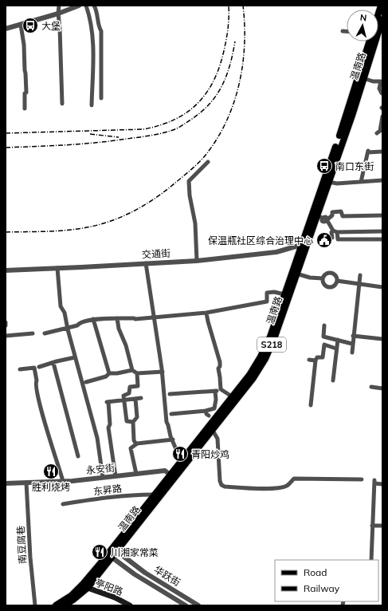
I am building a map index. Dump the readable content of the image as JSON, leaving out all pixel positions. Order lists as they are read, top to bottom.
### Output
{
  "streets": {
    "main road": ["温南路", "S218", "亭阳路"],
    "street": [
      "交通街",
      "永安街",
      "东昇路",
      "南豆腐巷",
      "华跃街"
    ]
  },
  "crossings": [
    ["温南路", "交通街"],
    ["温南路", "永安街"],
    ["温南路", "东昇路"],
    ["温南路", "华跃街"],
    ["温南路", "亭阳路"],
    ["永安街", "南豆腐巷"]
  ],
  "places": {
    "bus stop": ["大堡", "南口东街"],
    "public building": ["保温瓶社区综合治理中心"],
    "restaurant": ["青阳炒鸡", "胜利烧烤", "川湘家常菜"]
  },
  "legend": ["Road", "Railway"],
  "north": "top"
}
